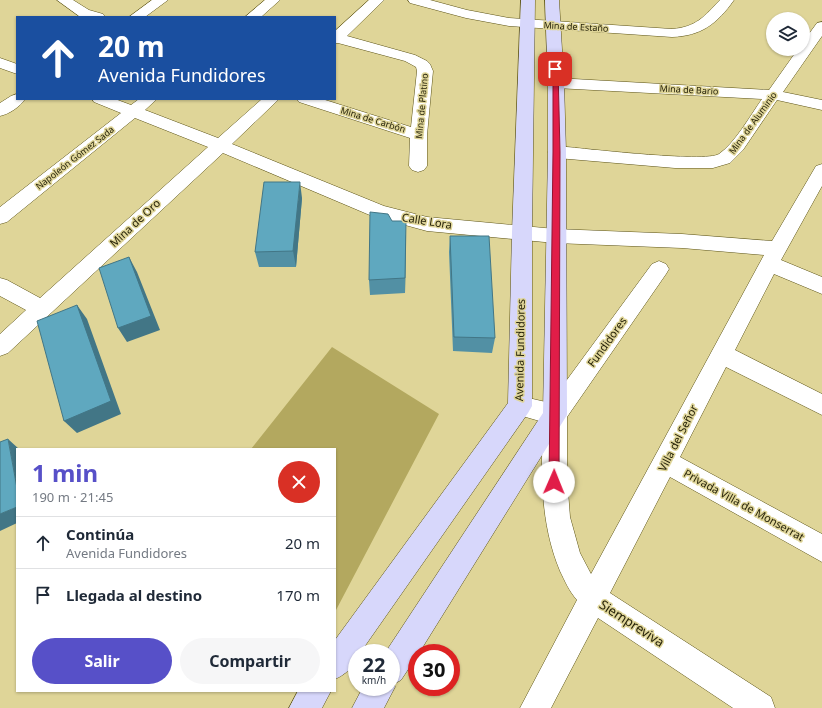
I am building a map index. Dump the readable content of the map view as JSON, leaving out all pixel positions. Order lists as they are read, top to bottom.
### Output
{
  "streets": {
    "street": [
      "Mina de Estaño",
      "Mina de Bario",
      "Mina de Platino",
      "Mina de Carbón",
      "Mina de Aluminio",
      "Napoleón Gómez Sada",
      "Calle Lora",
      "Mina de Oro",
      "Fundidores",
      "Avenida Fundidores",
      "Villa del Señor",
      "Privada Villa de Monserrat",
      "Siempreviva"
    ]
  },
  "crossings": [
    ["Mina de Estaño", "Avenida Fundidores"],
    ["Mina de Bario", "Mina de Aluminio"],
    ["Mina de Platino", "Mina de Carbón"],
    ["Napoleón Gómez Sada", "Calle Lora"],
    ["Calle Lora", "Mina de Oro"],
    ["Calle Lora", "Avenida Fundidores"],
    ["Calle Lora", "Villa del Señor"],
    ["Fundidores", "Siempreviva"],
    ["Villa del Señor", "Privada Villa de Monserrat"],
    ["Villa del Señor", "Siempreviva"]
  ],
  "page": {
    "turn": ["20 m", "Avenida Fundidores"],
    "heading": ["1 min", "190 m · 21:45"],
    "list": [
      {
        "name": "Continúa",
        "note": "Avenida Fundidores",
        "value": "20 m"
      },
      {
        "name": "Llegada al destino",
        "value": "170 m"
      }
    ],
    "buttons": ["Salir", "Compartir"],
    "speed": "22 km/h",
    "limit": "30"
  }
}
